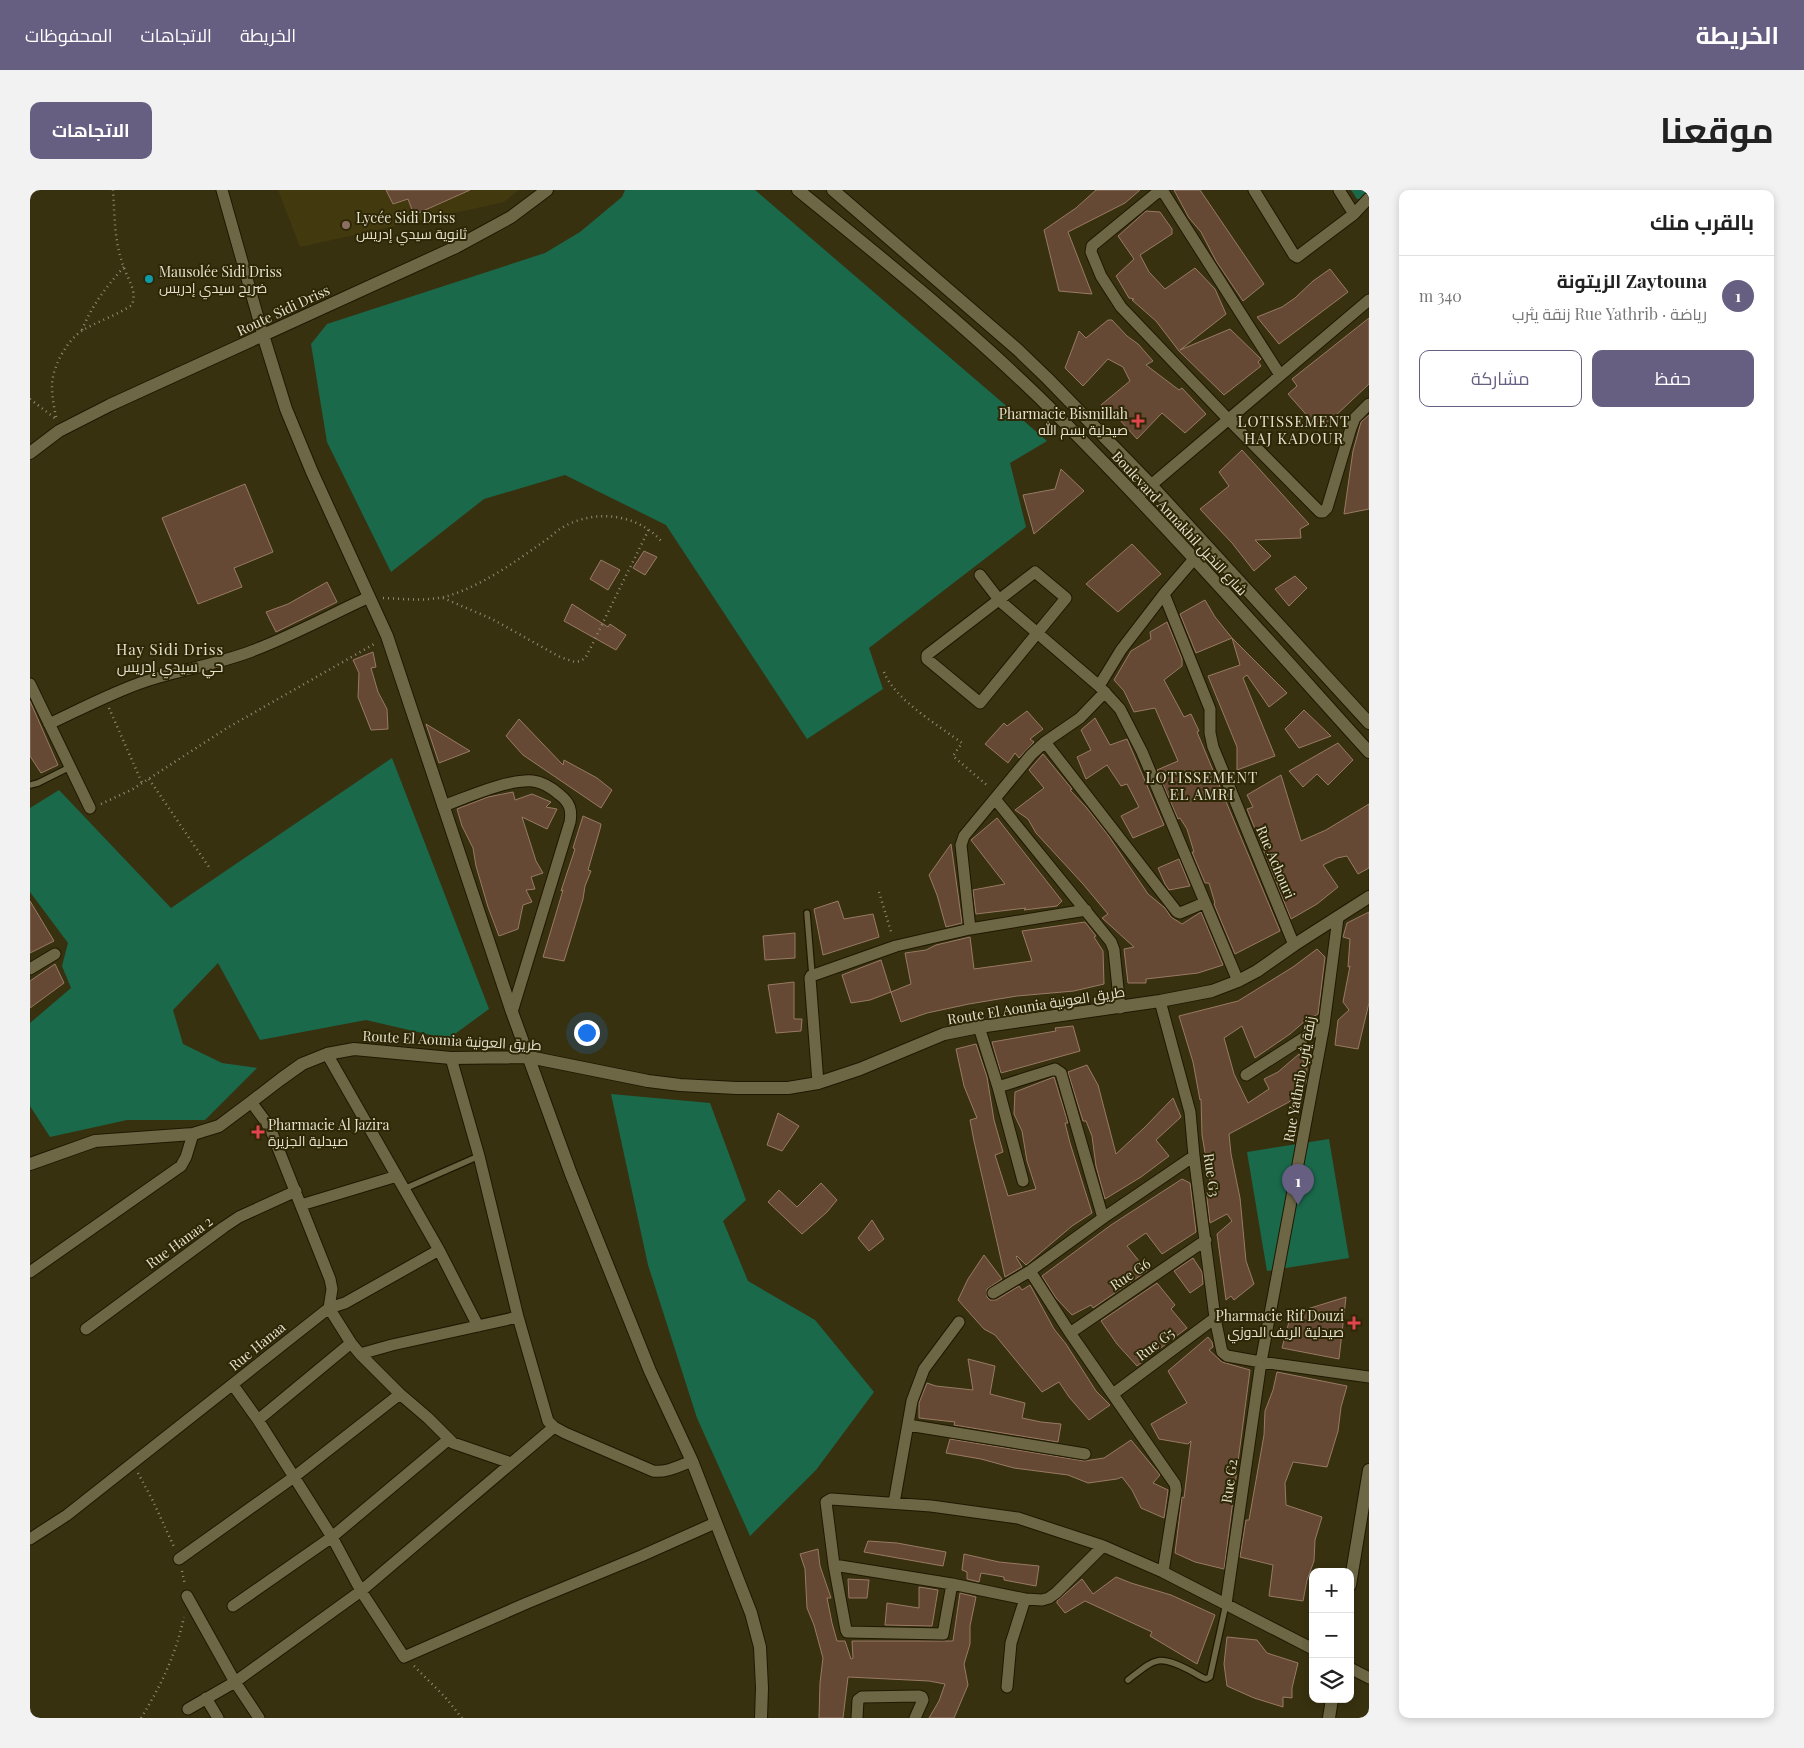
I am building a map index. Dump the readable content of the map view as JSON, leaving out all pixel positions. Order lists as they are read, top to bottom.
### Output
{
  "streets": {
    "street": [
      "Route Sidi Driss",
      "Boulevard Annakhil شارع النخيل",
      "Rue Achouri",
      "Route El Aounia طريق العونية",
      "Rue Yathrib زنقة يثرب",
      "Rue G3",
      "Rue Hanaa 2",
      "Rue G6",
      "Rue G5",
      "Rue Hanaa",
      "Rue G2"
    ]
  },
  "crossings": [
    ["Rue Achouri", "Route El Aounia طريق العونية"],
    ["Route El Aounia طريق العونية", "Rue Yathrib زنقة يثرب"],
    ["Route El Aounia طريق العونية", "Rue G3"],
    ["Rue Yathrib زنقة يثرب", "Rue G3"],
    ["Rue Yathrib زنقة يثرب", "Rue G2"],
    ["Rue G3", "Rue G6"],
    ["Rue G3", "Rue G5"],
    ["Rue G3", "Rue G2"]
  ],
  "districts": ["LOTISSEMENT HAJ KADOUR", "Hay Sidi Driss حي سيدي إدريس", "LOTISSEMENT EL AMRI"],
  "places": {
    "other": ["Lycée Sidi Driss ثانوية سيدي إدريس", "Mausolée Sidi Driss ضريح سيدي إدريس"],
    "health": ["Pharmacie Bismillah صيدلية بسم الله", "Pharmacie Al Jazira صيدلية الجزيرة", "Pharmacie Rif Douzi صيدلية الريف الدوزي"]
  },
  "page": {
    "header": "الخريطة",
    "nav": ["الخريطة", "الاتجاهات", "المحفوظات"],
    "title": "موقعنا",
    "buttons": [
      "الاتجاهات",
      ["حفظ", "مشاركة"]
    ],
    "heading": "بالقرب منك",
    "list": [
      {
        "mark": "1",
        "name": "Zaytouna الزيتونة",
        "note": "رياضة · Rue Yathrib زنقة يثرب",
        "value": "340 m"
      }
    ],
    "pins": "1",
    "map_buttons": ["+", "−"]
  }
}
